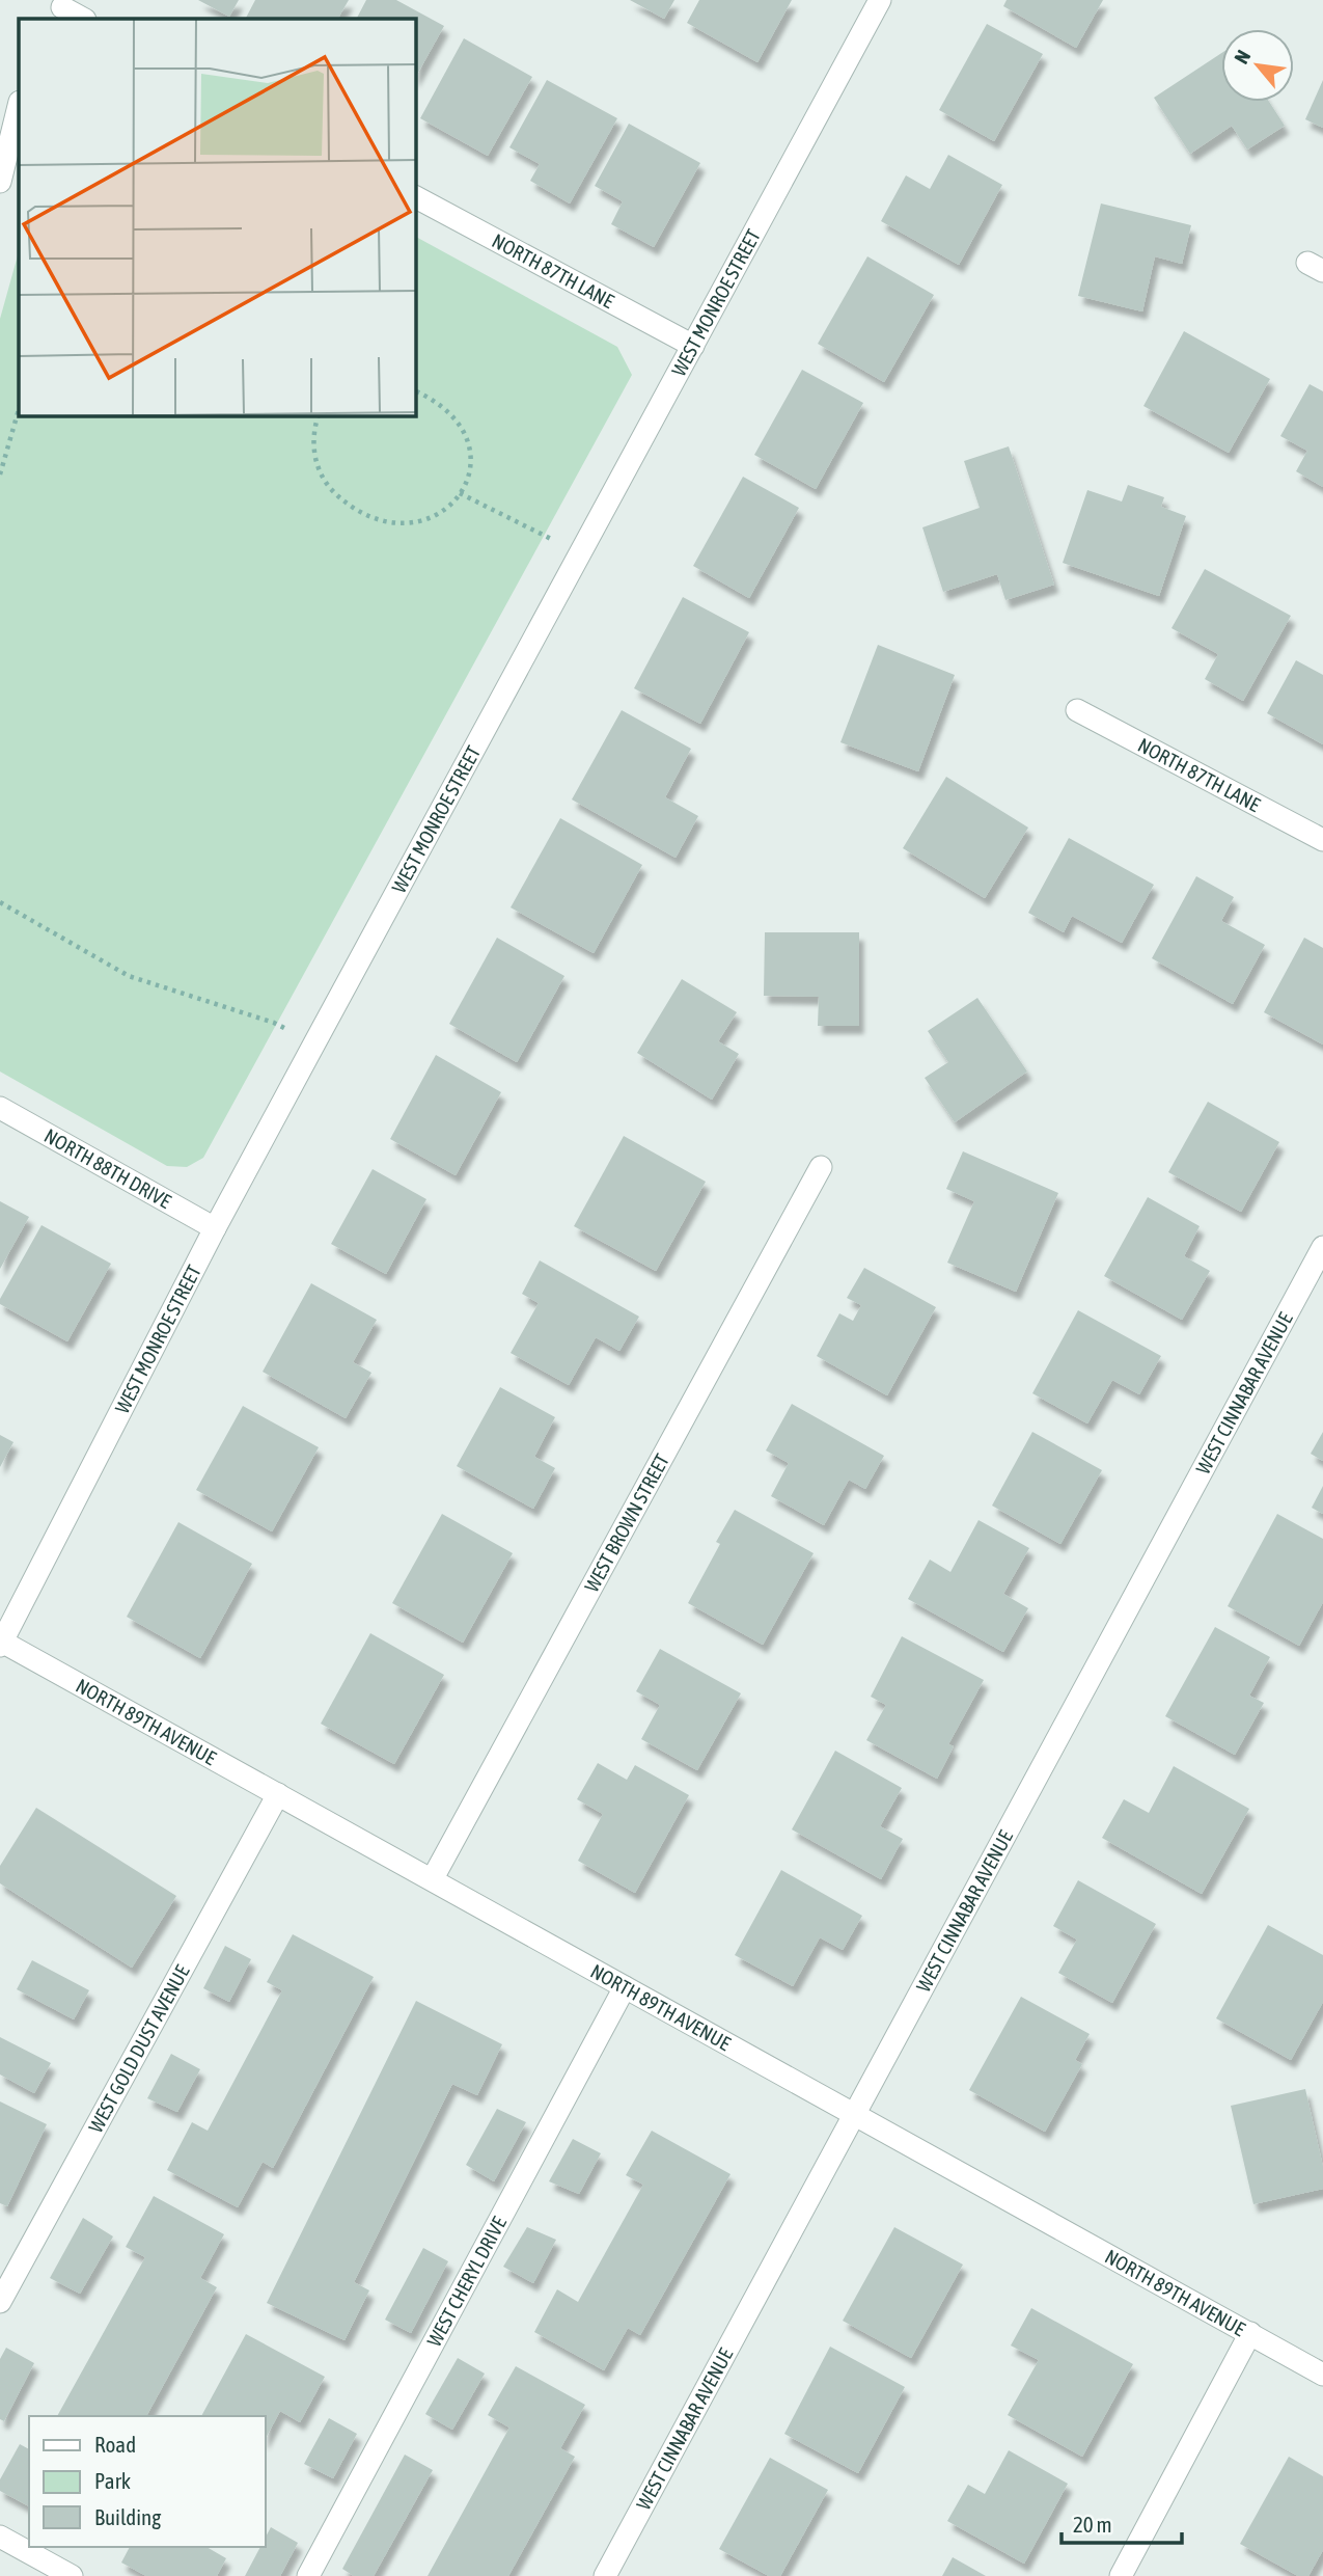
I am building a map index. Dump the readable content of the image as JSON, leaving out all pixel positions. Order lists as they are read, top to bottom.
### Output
{
  "streets": {
    "street": [
      "NORTH 87TH LANE",
      "WEST MONROE STREET",
      "NORTH 88TH DRIVE",
      "WEST CINNABAR AVENUE",
      "WEST BROWN STREET",
      "NORTH 89TH AVENUE",
      "WEST GOLD DUST AVENUE",
      "WEST CHERYL DRIVE"
    ]
  },
  "crossings": [
    ["NORTH 87TH LANE", "WEST MONROE STREET"],
    ["WEST MONROE STREET", "NORTH 88TH DRIVE"],
    ["WEST MONROE STREET", "NORTH 89TH AVENUE"],
    ["WEST CINNABAR AVENUE", "NORTH 89TH AVENUE"],
    ["WEST BROWN STREET", "NORTH 89TH AVENUE"],
    ["NORTH 89TH AVENUE", "WEST GOLD DUST AVENUE"],
    ["NORTH 89TH AVENUE", "WEST CHERYL DRIVE"]
  ],
  "legend": ["Road", "Park", "Building"],
  "scale_bar": "20 m",
  "north": "top left"
}
